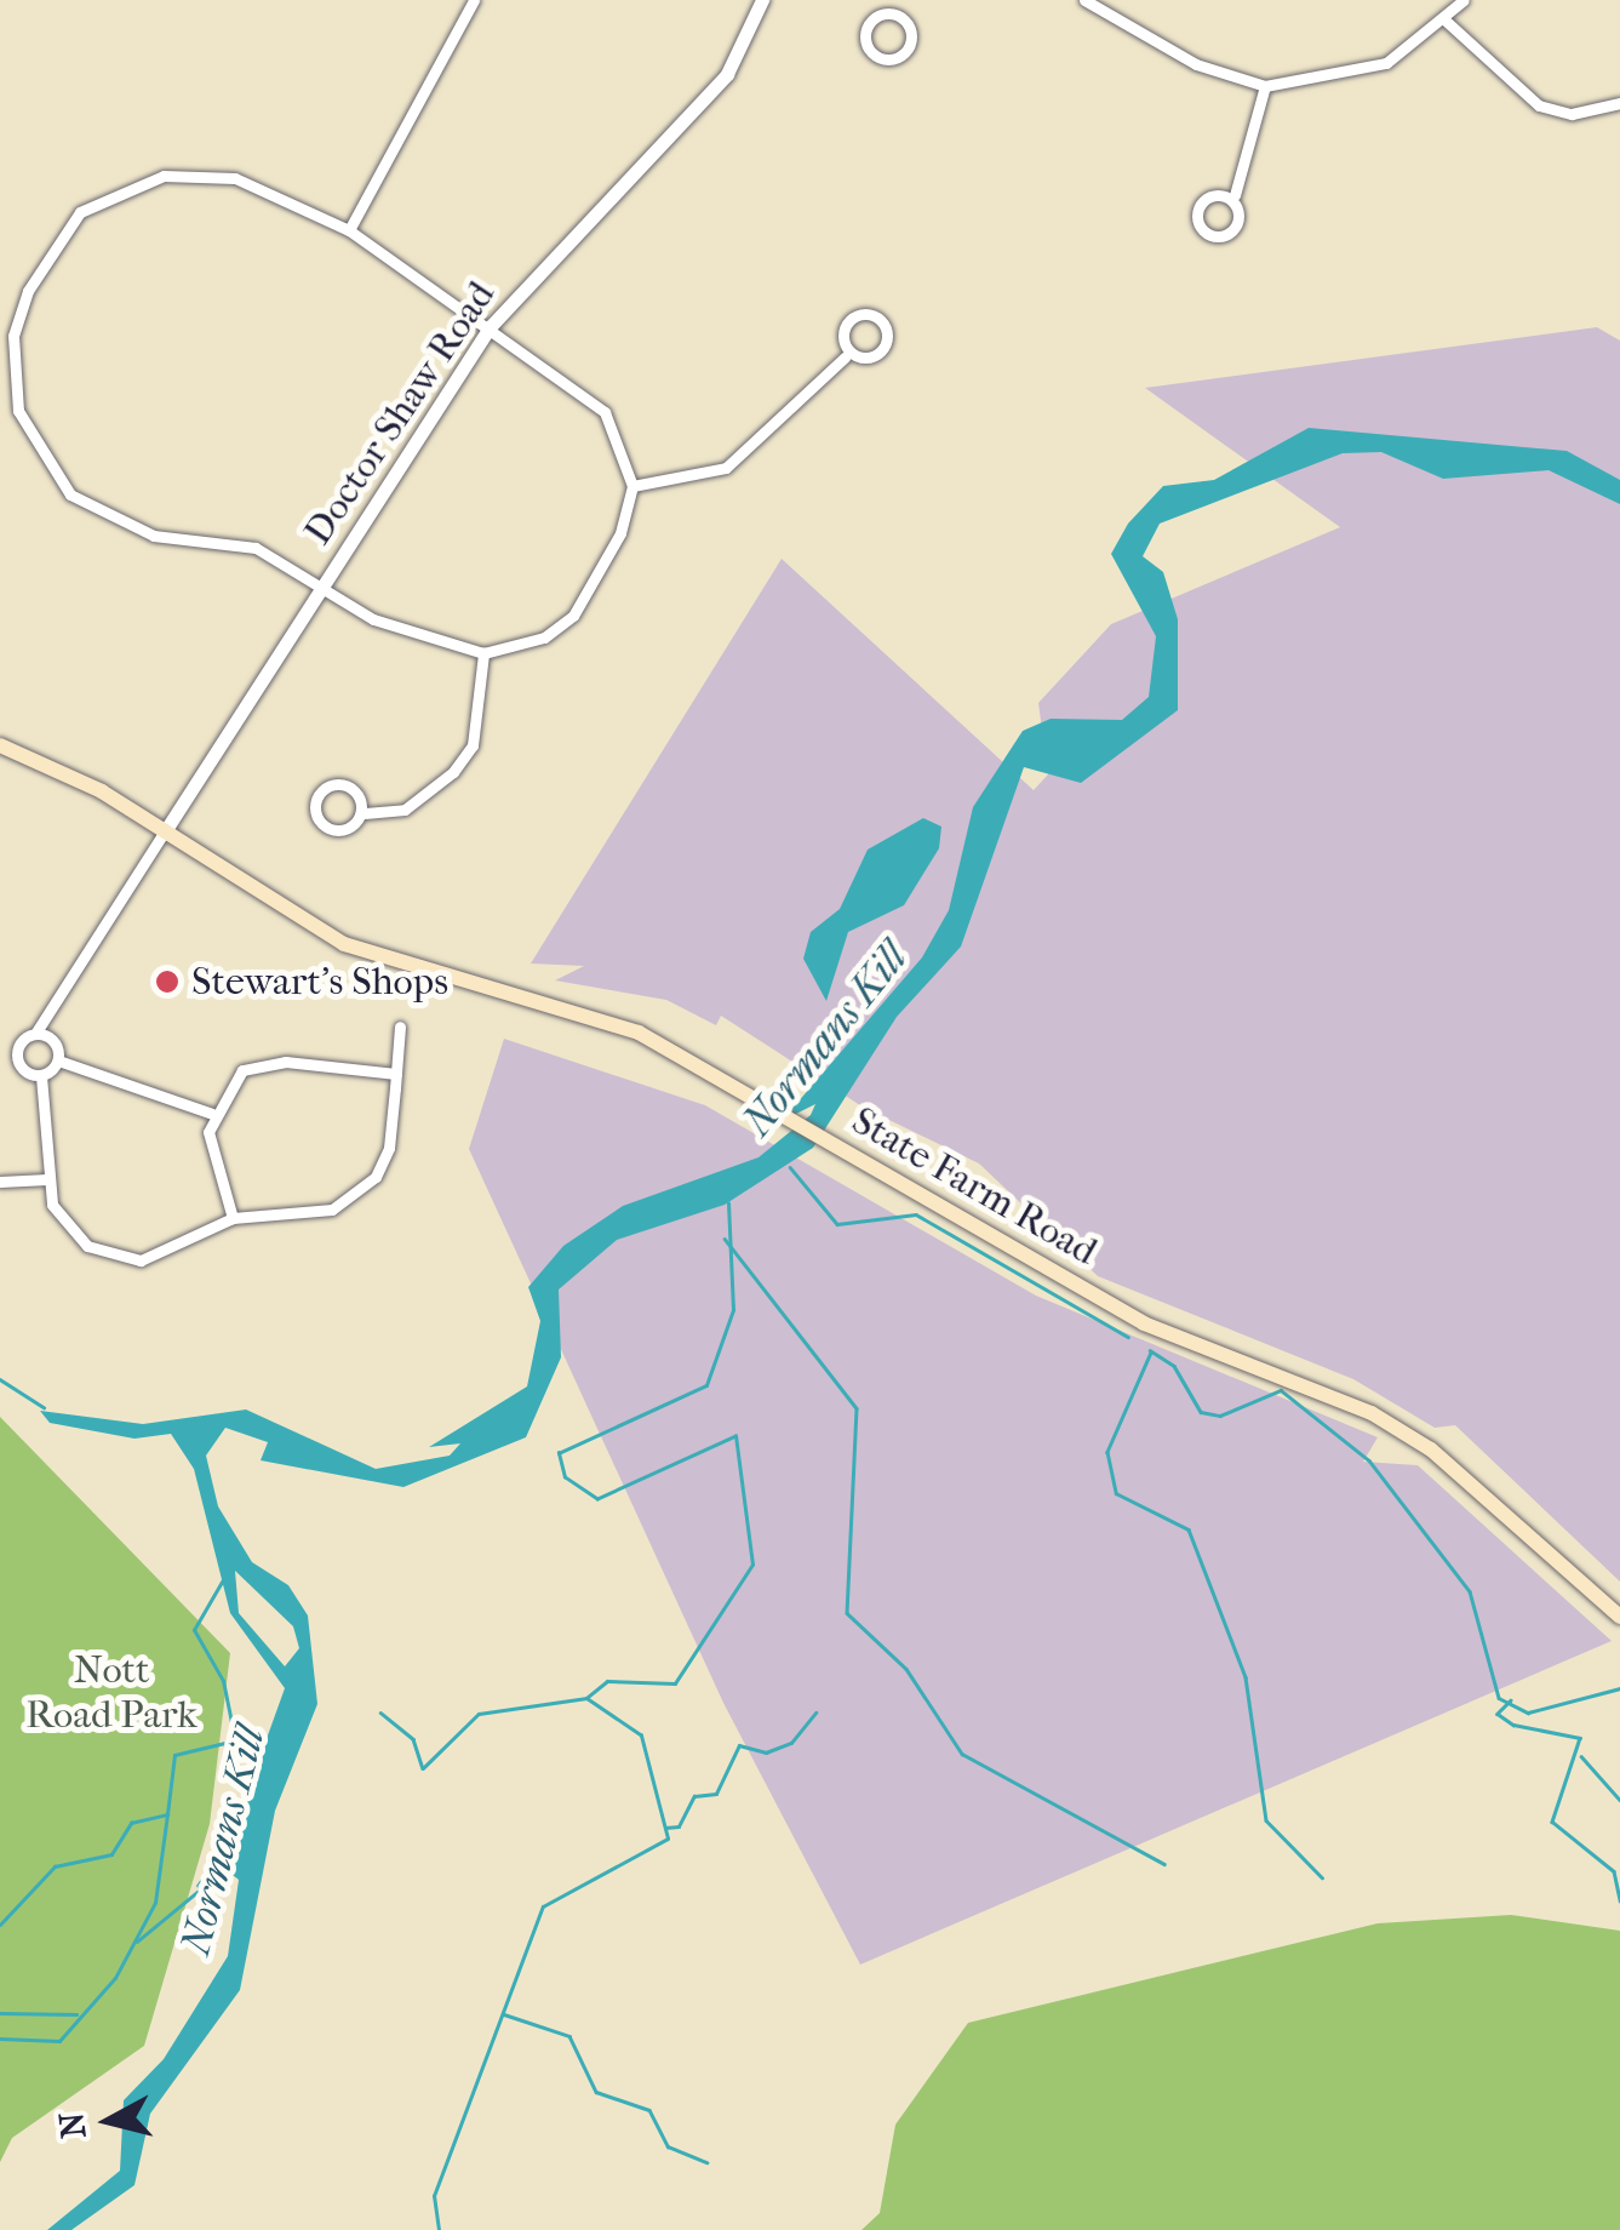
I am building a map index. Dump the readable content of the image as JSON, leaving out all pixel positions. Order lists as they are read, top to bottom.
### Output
{
  "streets": {
    "main road": ["State Farm Road"],
    "street": ["Doctor Shaw Road"]
  },
  "crossings": [
    ["Doctor Shaw Road", "State Farm Road"]
  ],
  "water": ["Normans Kill"],
  "parks": ["Nott Road Park"],
  "places": ["Stewart's Shops"],
  "north": "left"
}
